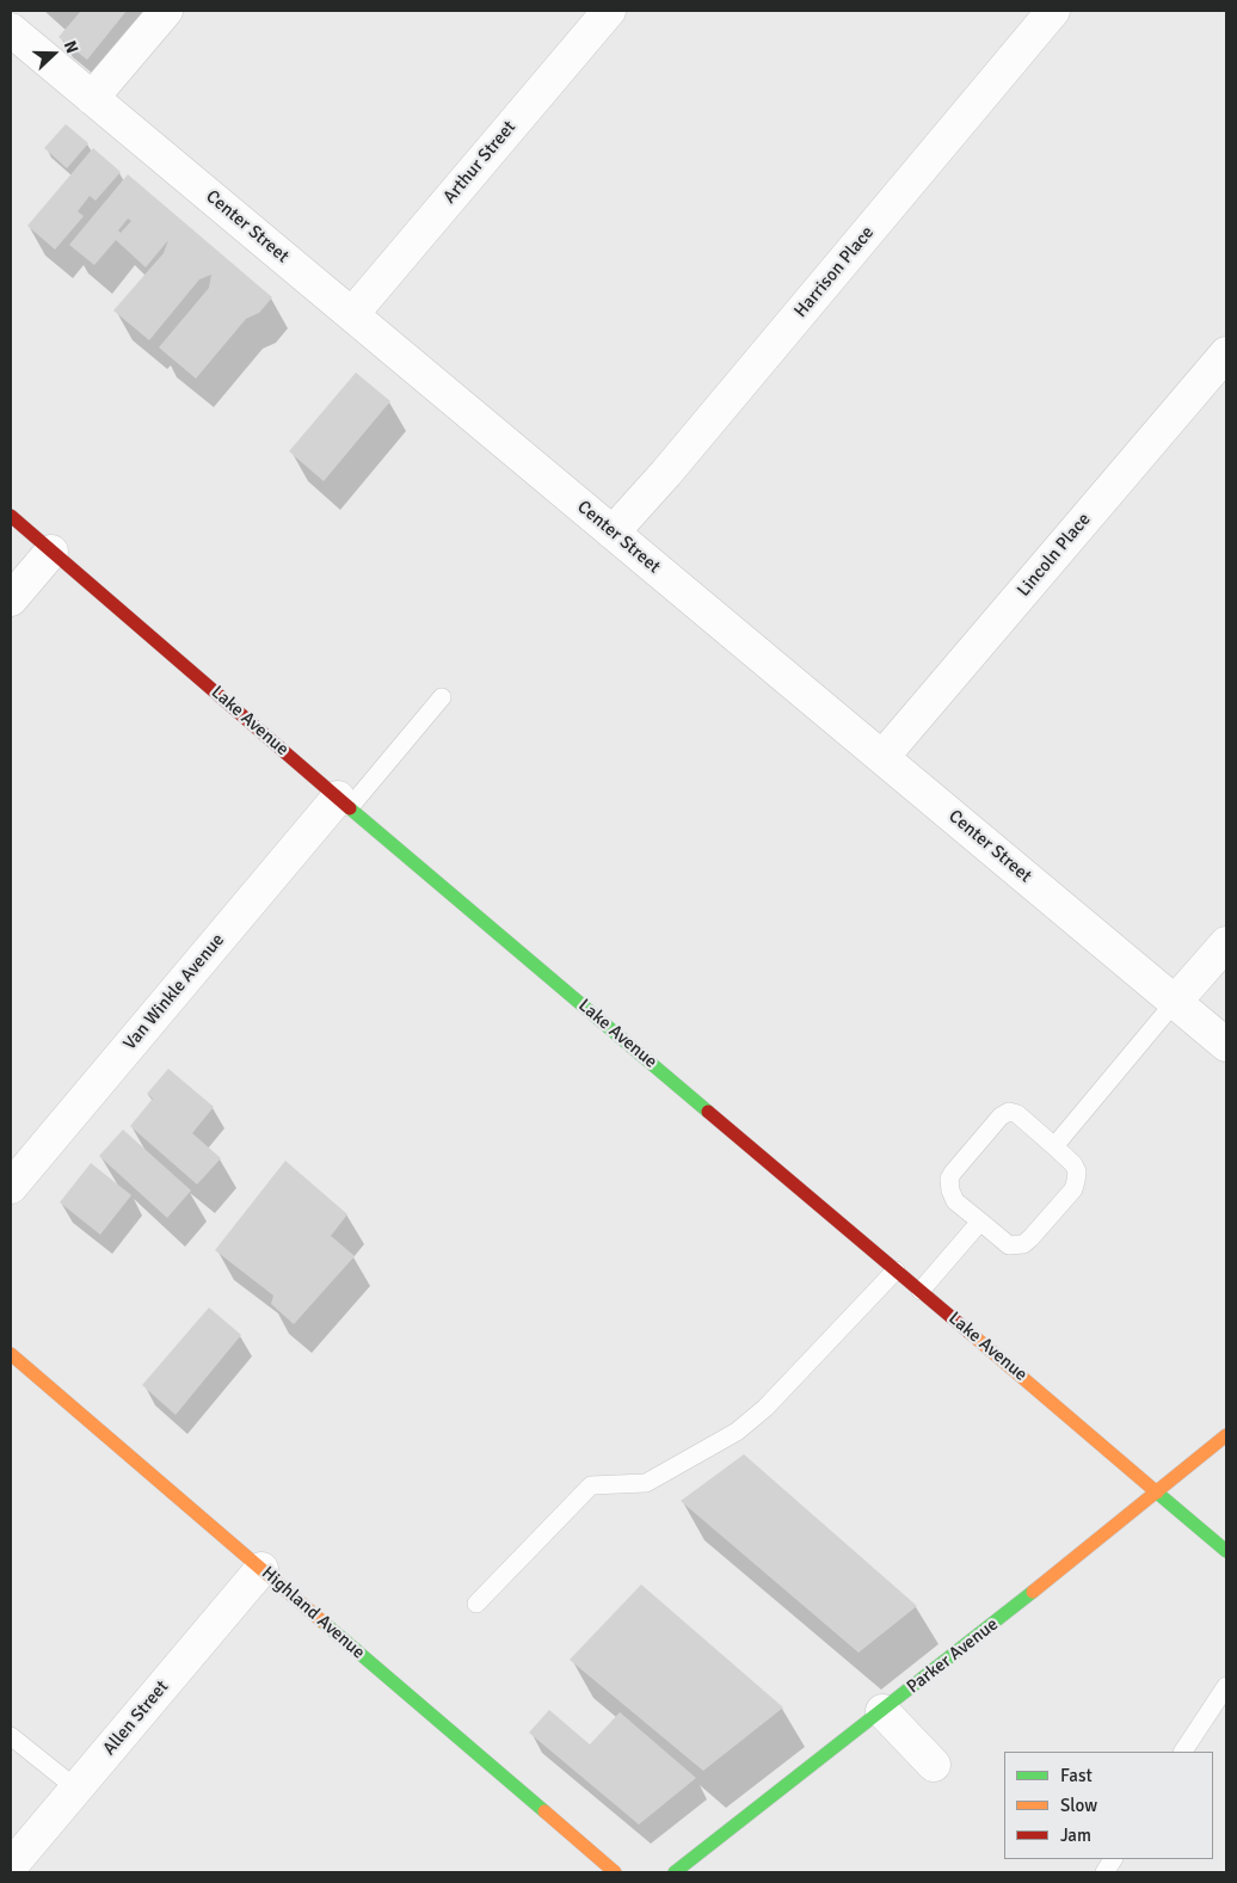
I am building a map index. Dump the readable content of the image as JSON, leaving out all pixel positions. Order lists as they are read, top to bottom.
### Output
{
  "streets": {
    "street": [
      "Arthur Street",
      "Center Street",
      "Harrison Place",
      "Lincoln Place",
      "Lake Avenue",
      "Van Winkle Avenue",
      "Highland Avenue",
      "Parker Avenue",
      "Allen Street"
    ]
  },
  "crossings": [
    ["Arthur Street", "Center Street"],
    ["Center Street", "Harrison Place"],
    ["Center Street", "Lincoln Place"],
    ["Lake Avenue", "Van Winkle Avenue"],
    ["Lake Avenue", "Parker Avenue"],
    ["Highland Avenue", "Allen Street"]
  ],
  "legend": ["Fast", "Slow", "Jam"],
  "north": "right"
}
